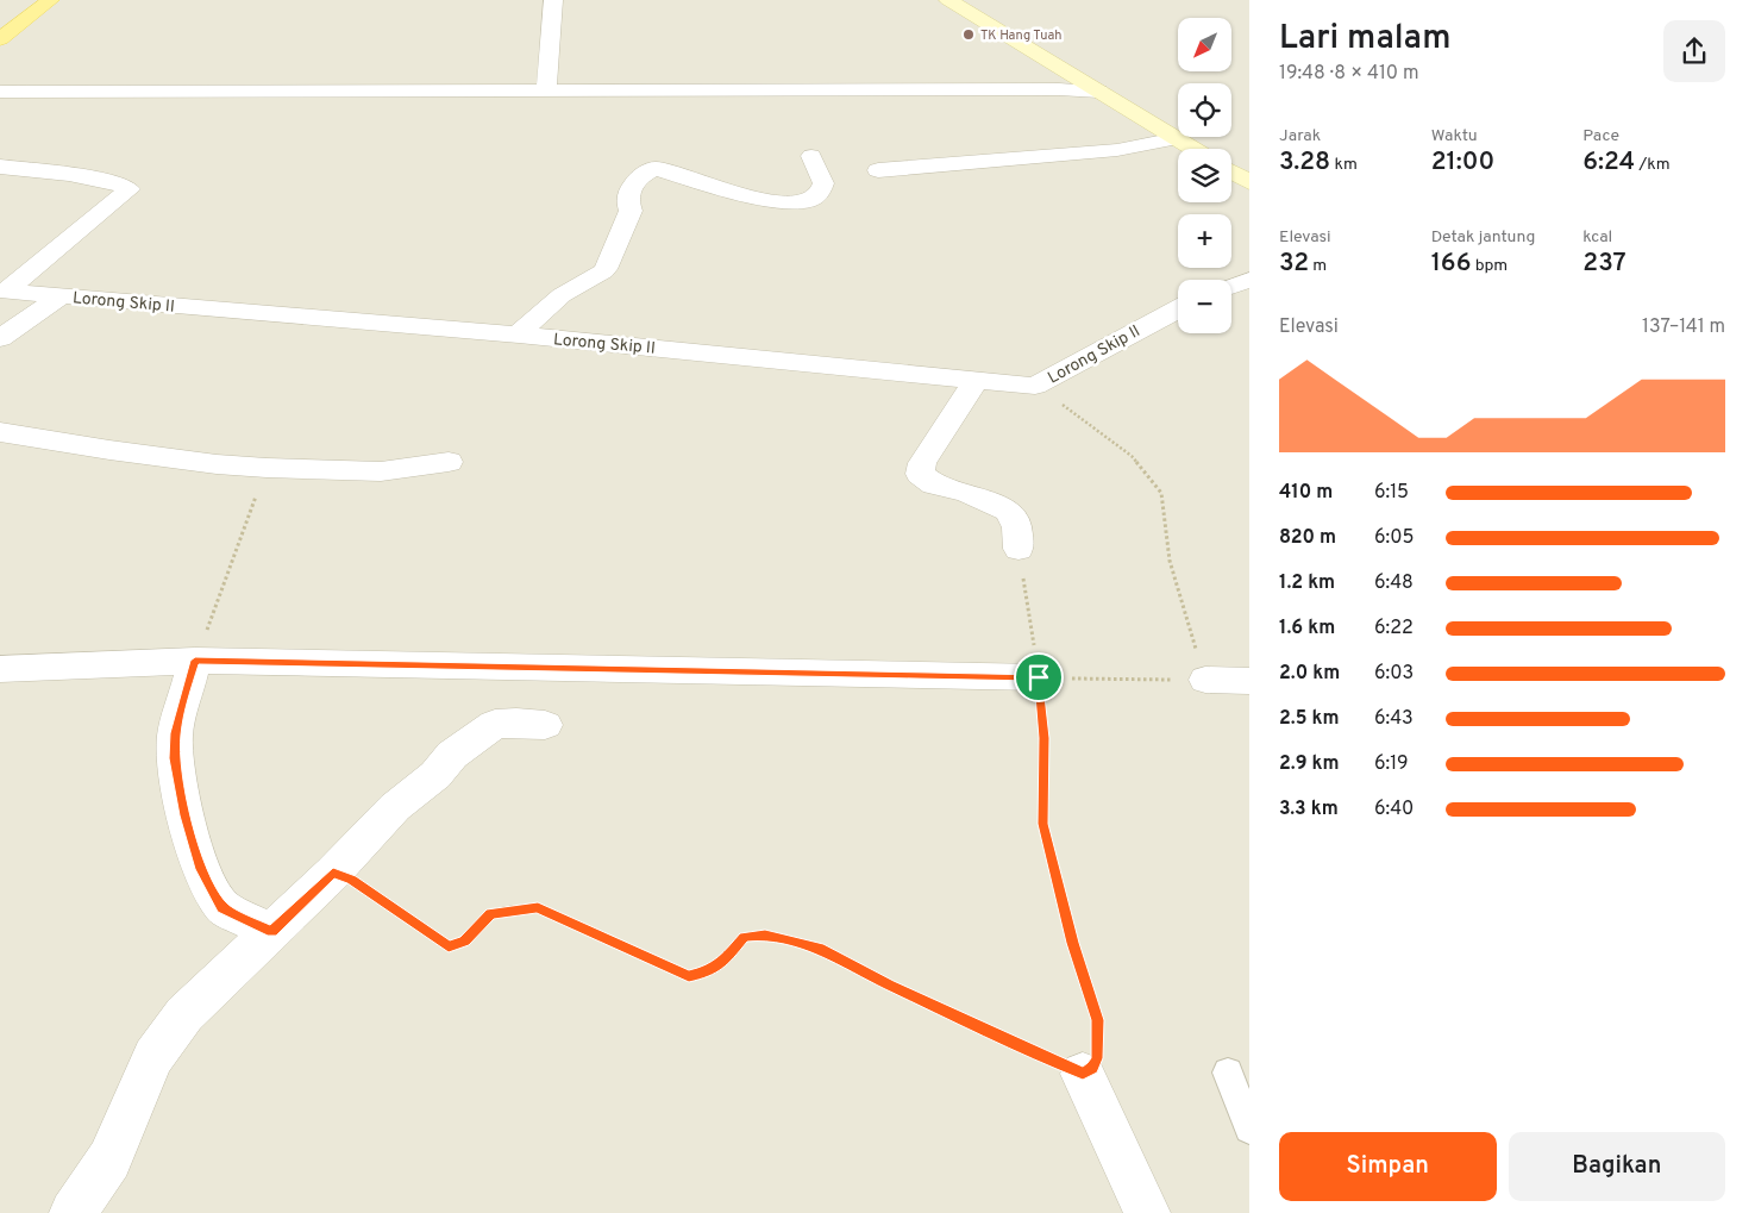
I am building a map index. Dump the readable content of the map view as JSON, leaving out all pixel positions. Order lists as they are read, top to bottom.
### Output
{
  "streets": {
    "street": ["Lorong Skip II"]
  },
  "places": ["TK Hang Tuah"],
  "north": "bottom left",
  "page": {
    "heading": ["Lari malam", "19:48 · 8 × 410 m"],
    "map_buttons": ["+", "−"],
    "stats": [
      ["Jarak", "3.28 km"],
      ["Waktu", "21:00"],
      ["Pace", "6:24 /km"],
      ["Elevasi", "32 m"],
      ["Detak jantung", "166 bpm"],
      ["kcal", "237"]
    ],
    "chart": ["Elevasi", "137–141 m"],
    "list": [
      {
        "name": "410 m",
        "note": "6:15"
      },
      {
        "name": "820 m",
        "note": "6:05"
      },
      {
        "name": "1.2 km",
        "note": "6:48"
      },
      {
        "name": "1.6 km",
        "note": "6:22"
      },
      {
        "name": "2.0 km",
        "note": "6:03"
      },
      {
        "name": "2.5 km",
        "note": "6:43"
      },
      {
        "name": "2.9 km",
        "note": "6:19"
      },
      {
        "name": "3.3 km",
        "note": "6:40"
      }
    ],
    "buttons": ["Simpan", "Bagikan"]
  }
}
